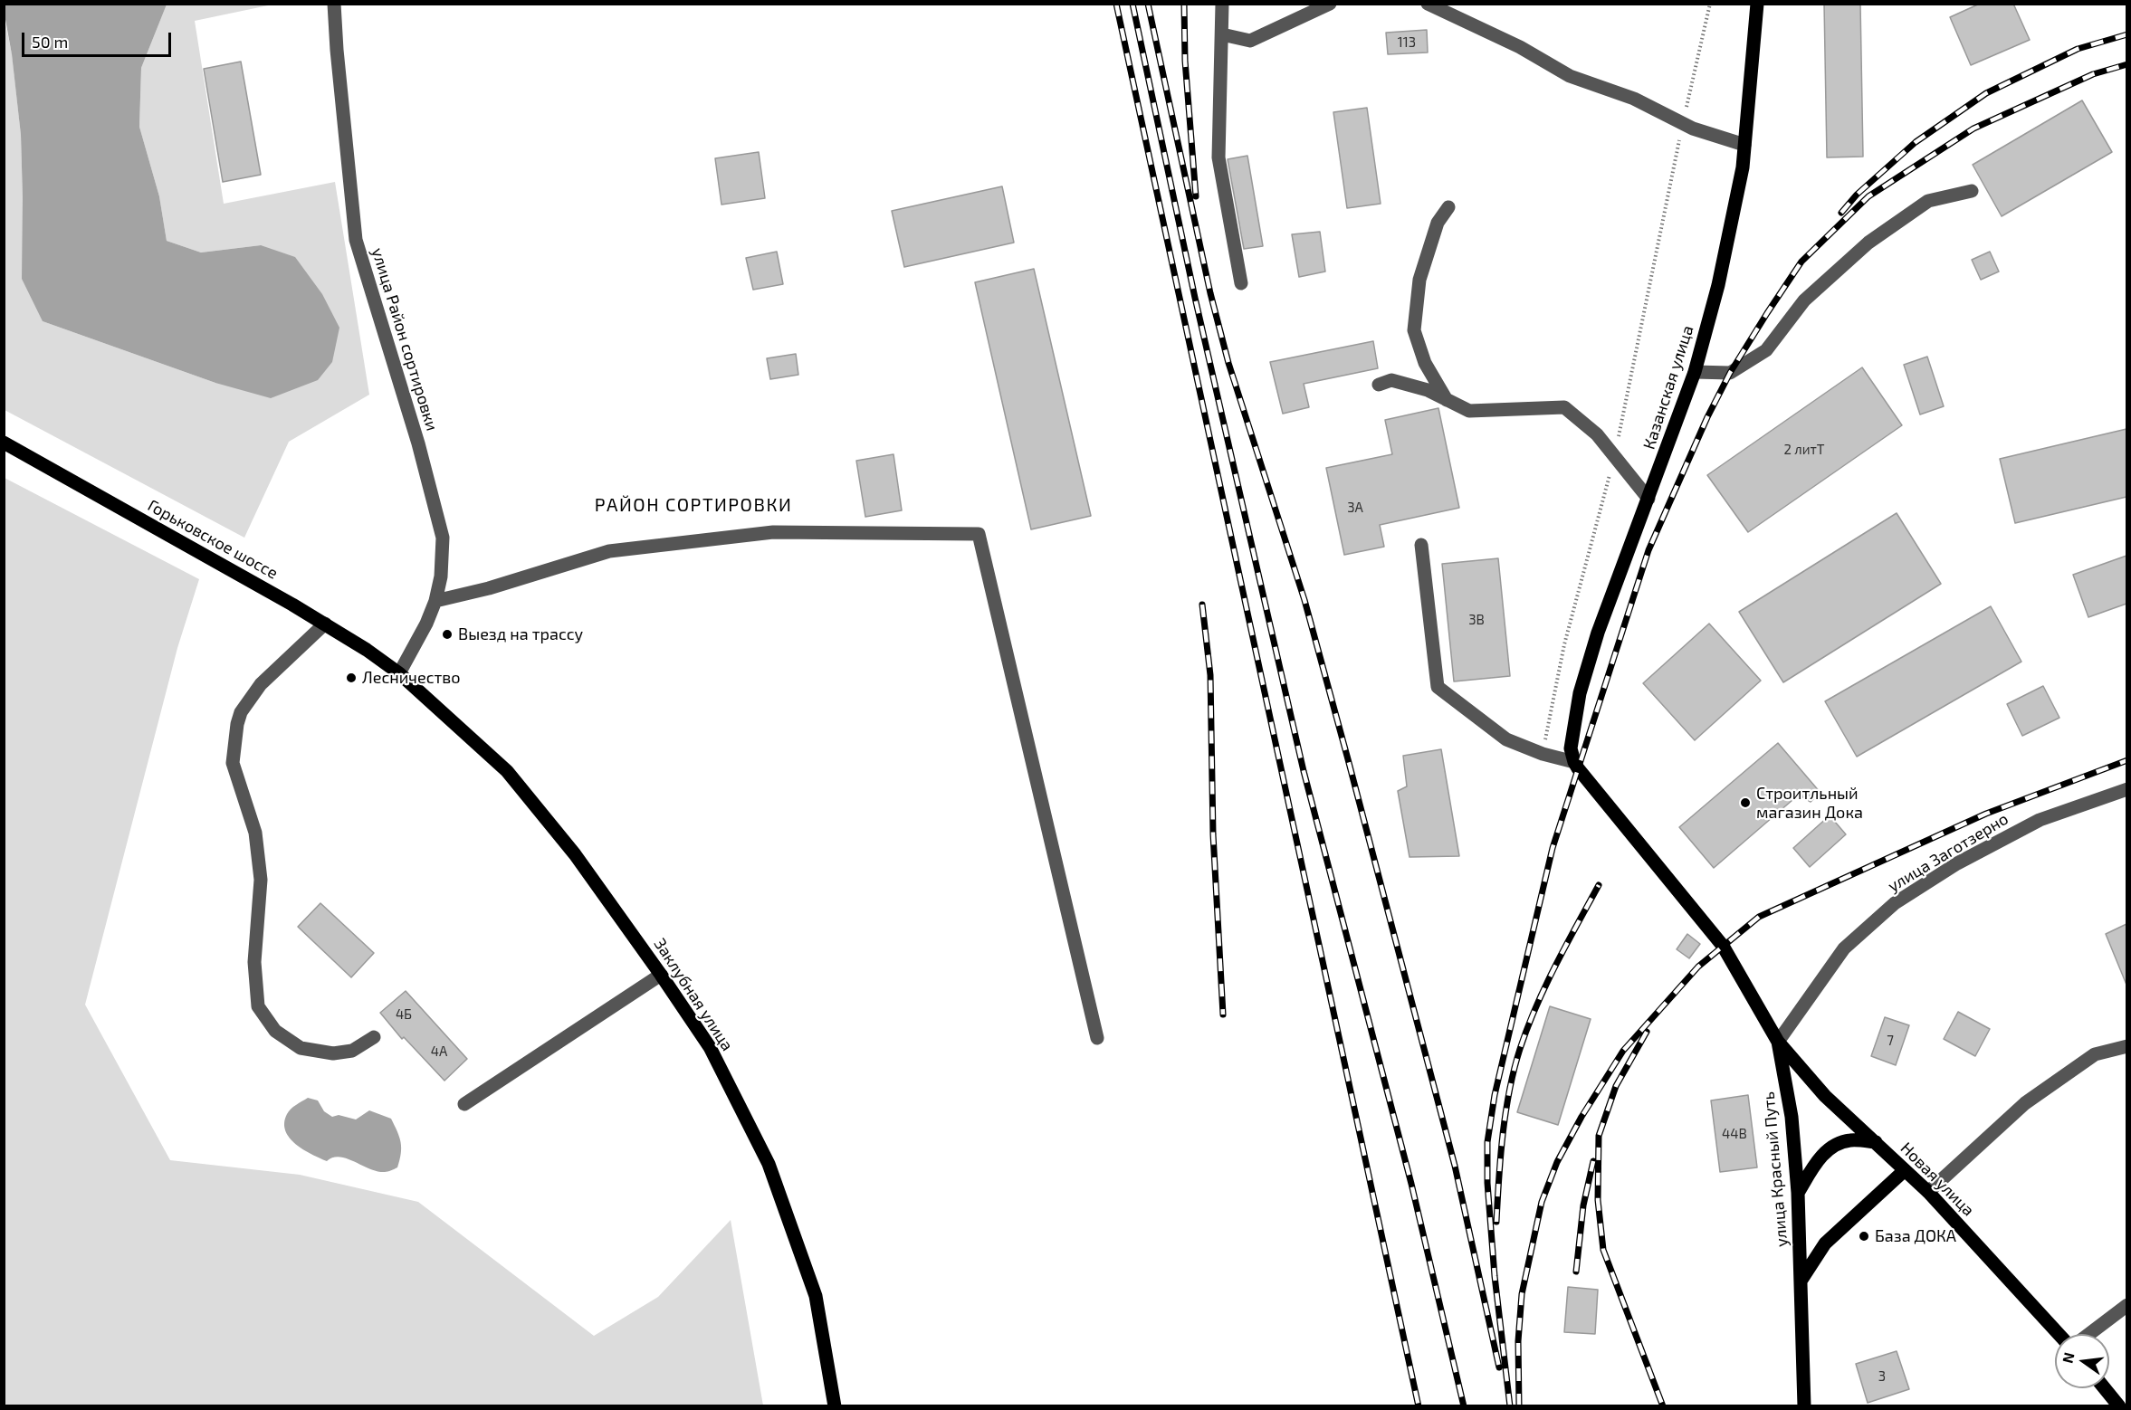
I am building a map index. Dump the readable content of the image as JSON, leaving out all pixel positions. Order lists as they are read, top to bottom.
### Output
{
  "streets": {
    "main road": [
      "Казанская улица",
      "Горьковское шоссе",
      "Заклубная улица",
      "улица Красный Путь",
      "Новая улица"
    ],
    "street": ["улица Район сортировки", "улица Заготзерно"]
  },
  "crossings": [
    ["улица Район сортировки", "Горьковское шоссе"],
    ["улица Район сортировки", "Заклубная улица"],
    ["Казанская улица", "улица Красный Путь"],
    ["Горьковское шоссе", "Заклубная улица"],
    ["улица Заготзерно", "улица Красный Путь"],
    ["улица Заготзерно", "Новая улица"],
    ["улица Красный Путь", "Новая улица"]
  ],
  "districts": ["РАЙОН СОРТИРОВКИ"],
  "places": [
    "Выезд на трассу",
    "Лесничество",
    "Строитльный магазин Дока",
    "База ДОКА"
  ],
  "house_numbers": [
    "113",
    "2 литТ",
    "3А",
    "3В",
    "4Б",
    "7",
    "4А",
    "44В",
    "3"
  ],
  "scale_bar": "50 m",
  "north": "left"
}
